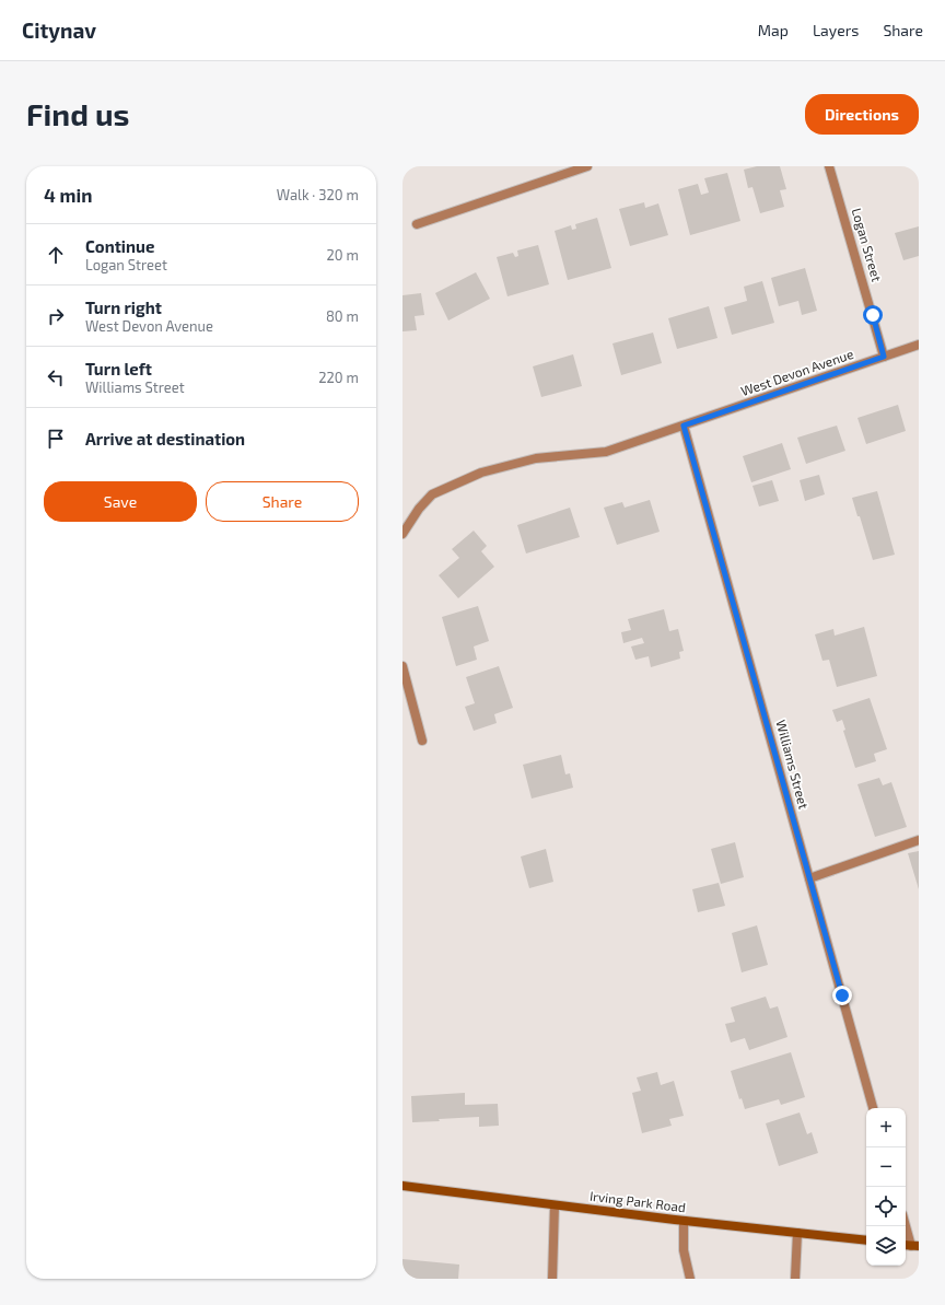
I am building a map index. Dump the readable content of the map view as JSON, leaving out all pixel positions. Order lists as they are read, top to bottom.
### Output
{
  "streets": {
    "main road": ["Irving Park Road"],
    "street": ["Logan Street", "West Devon Avenue", "Williams Street"]
  },
  "crossings": [
    ["Logan Street", "West Devon Avenue"],
    ["West Devon Avenue", "Williams Street"]
  ],
  "page": {
    "header": "Citynav",
    "nav": ["Map", "Layers", "Share"],
    "buttons": [
      "Directions",
      ["Save", "Share"]
    ],
    "title": "Find us",
    "heading": ["4 min", "Walk · 320 m"],
    "list": [
      ["Continue", "Logan Street", "20 m"],
      ["Turn right", "West Devon Avenue", "80 m"],
      ["Turn left", "Williams Street", "220 m"],
      "Arrive at destination"
    ],
    "map_buttons": ["+", "−"]
  }
}
